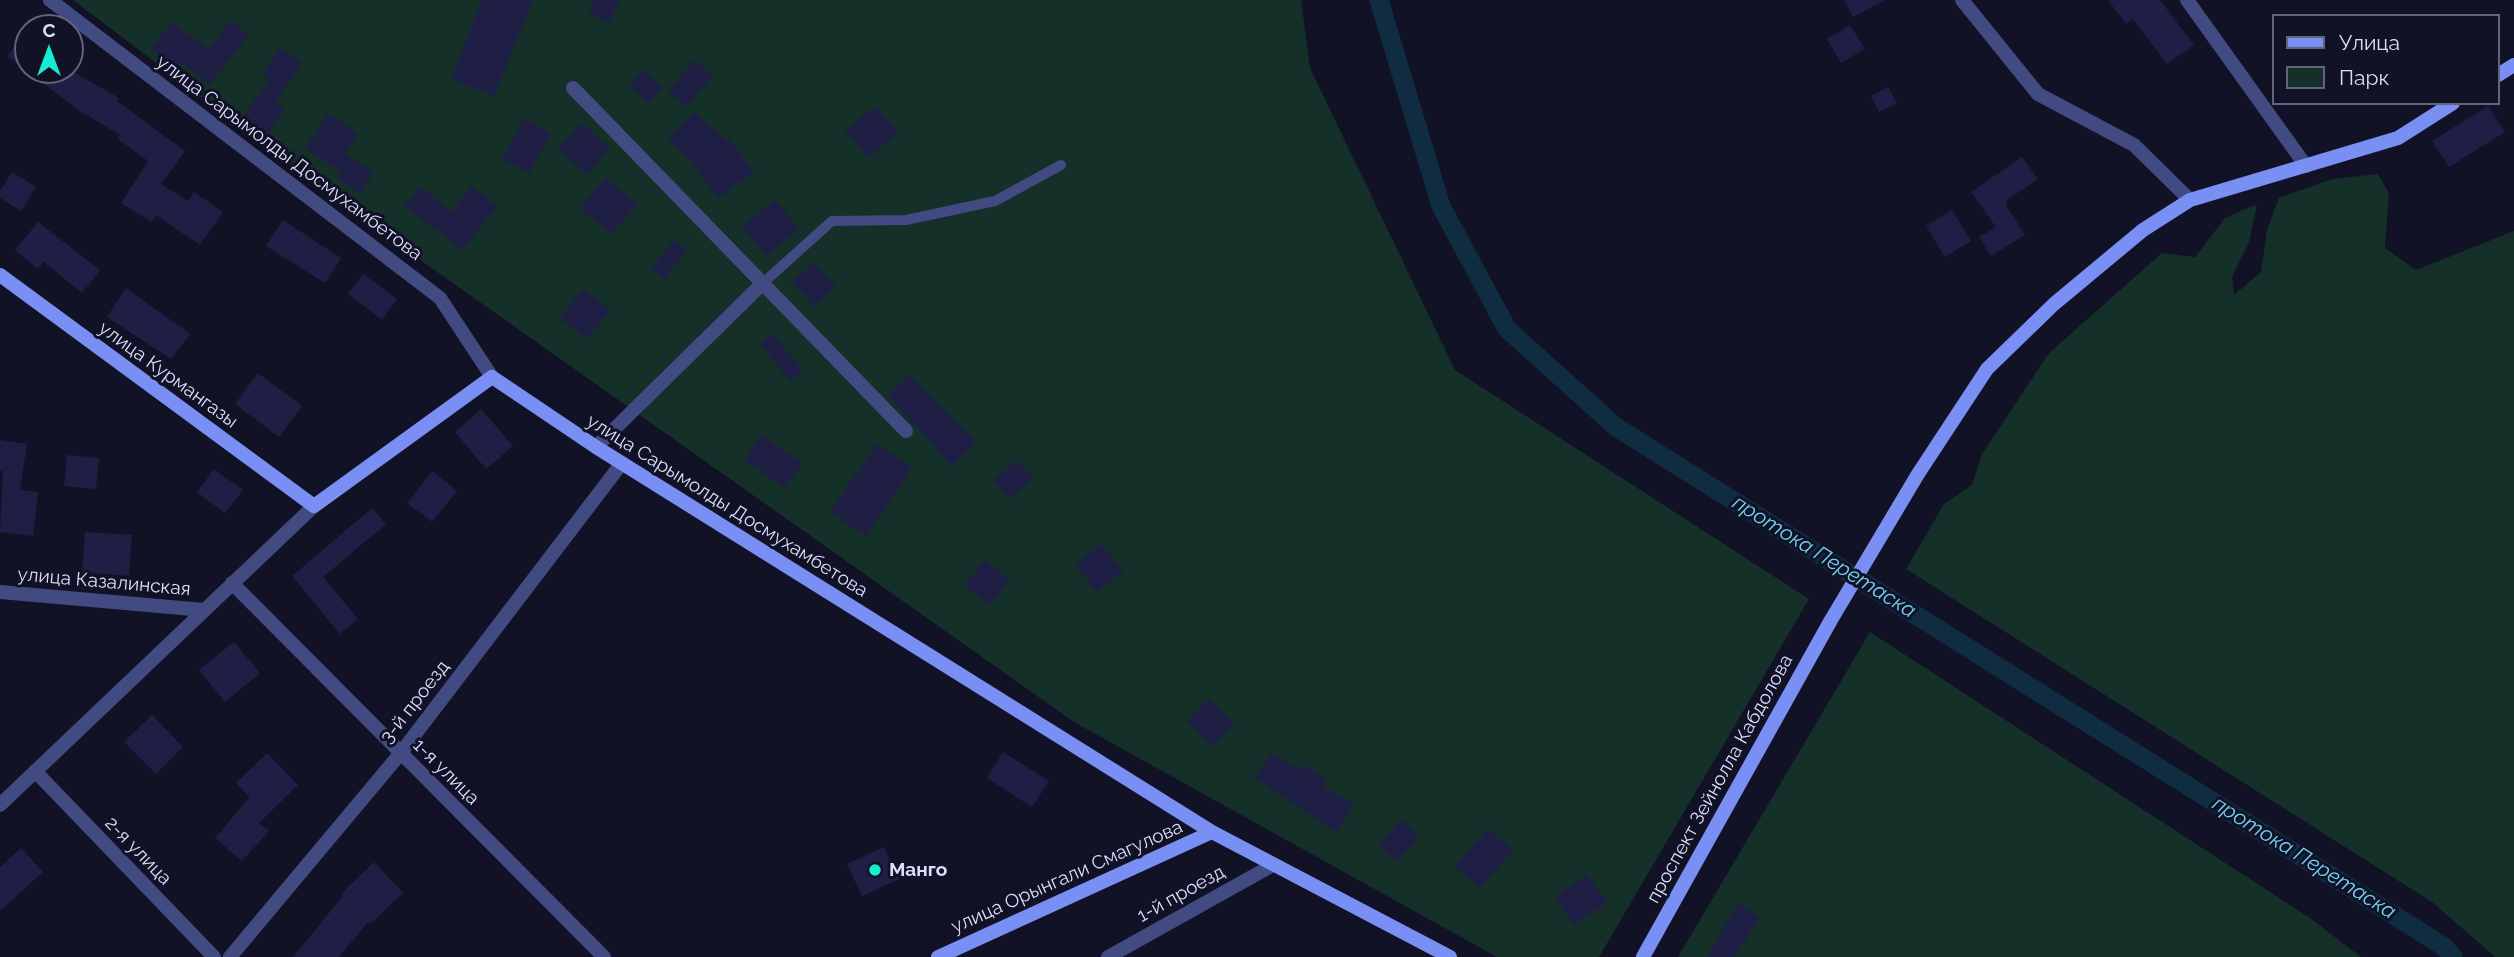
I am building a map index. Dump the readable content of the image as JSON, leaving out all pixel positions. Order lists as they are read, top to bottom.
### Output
{
  "streets": {
    "main road": [
      "улица Сарымолды Досмухамбетова",
      "улица Курмангазы",
      "проспект Зейнолла Кабдолова",
      "улица Орынгали Смагулова"
    ],
    "street": [
      "улица Казалинская",
      "3-й проезд",
      "1-я улица",
      "2-я улица",
      "1-й проезд"
    ]
  },
  "crossings": [
    ["улица Сарымолды Досмухамбетова", "3-й проезд"],
    ["улица Сарымолды Досмухамбетова", "улица Орынгали Смагулова"],
    ["улица Сарымолды Досмухамбетова", "1-й проезд"],
    ["3-й проезд", "1-я улица"]
  ],
  "water": ["протока Перетаска"],
  "places": ["Манго"],
  "legend": ["Улица", "Парк"],
  "north": "top"
}
